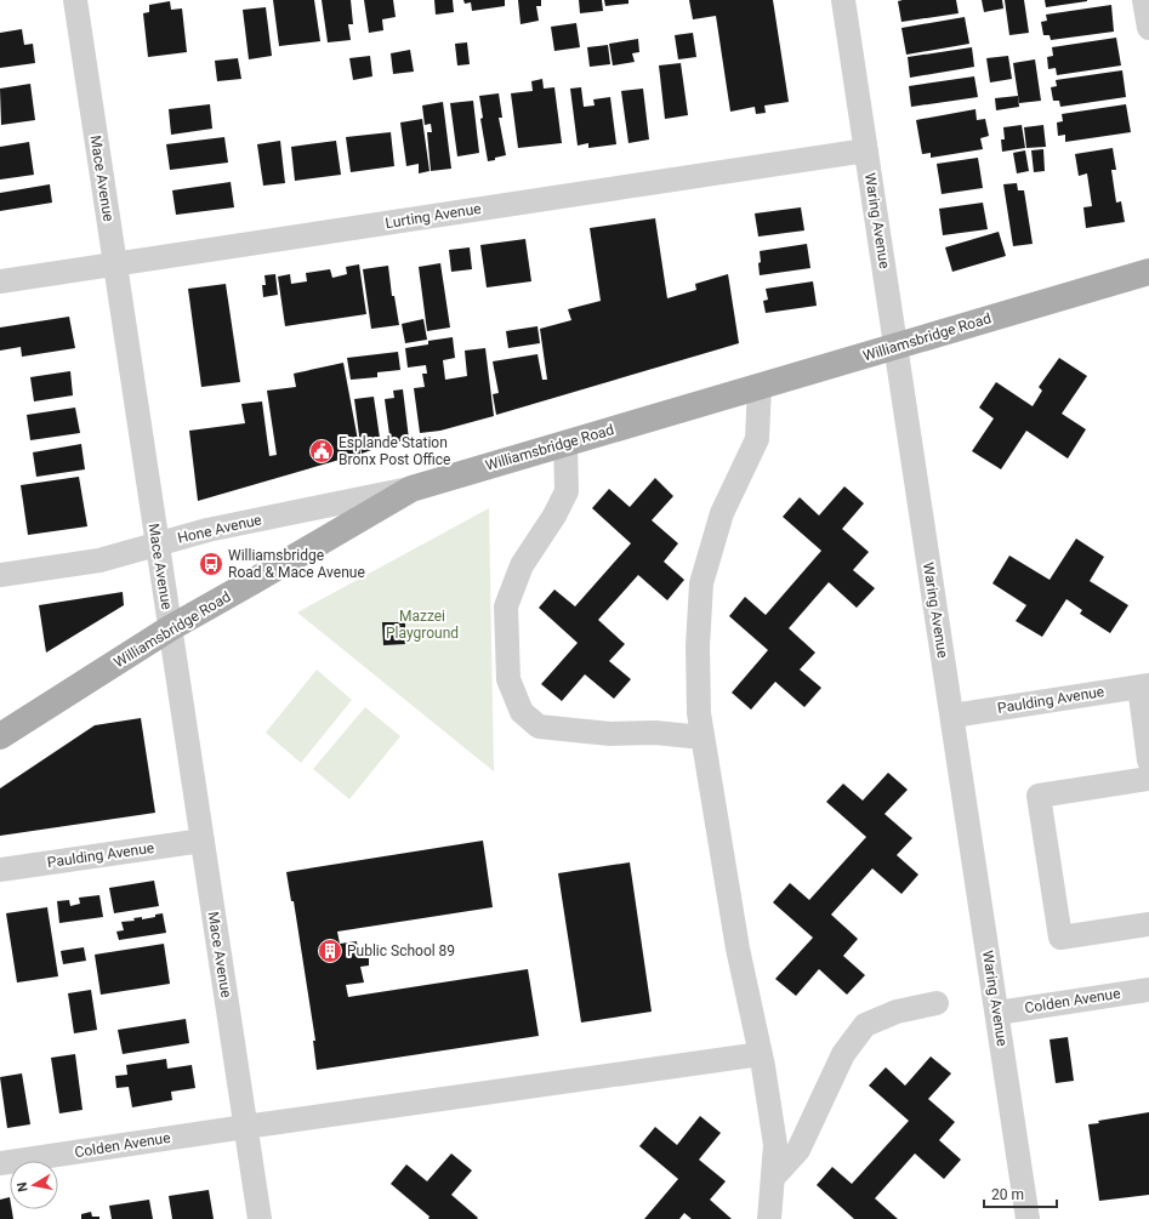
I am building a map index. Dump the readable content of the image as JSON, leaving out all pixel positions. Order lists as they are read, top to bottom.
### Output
{
  "streets": {
    "main road": ["Williamsbridge Road"],
    "street": [
      "Mace Avenue",
      "Lurting Avenue",
      "Waring Avenue",
      "Hone Avenue",
      "Paulding Avenue",
      "Colden Avenue"
    ]
  },
  "crossings": [
    ["Mace Avenue", "Lurting Avenue"],
    ["Mace Avenue", "Williamsbridge Road"],
    ["Mace Avenue", "Hone Avenue"],
    ["Mace Avenue", "Paulding Avenue"],
    ["Mace Avenue", "Colden Avenue"],
    ["Lurting Avenue", "Waring Avenue"],
    ["Waring Avenue", "Williamsbridge Road"],
    ["Waring Avenue", "Paulding Avenue"],
    ["Waring Avenue", "Colden Avenue"],
    ["Williamsbridge Road", "Hone Avenue"]
  ],
  "parks": ["Mazzei Playground"],
  "places": {
    "public building": ["Esplande Station Bronx Post Office"],
    "bus stop": ["Williamsbridge Road & Mace Avenue"],
    "building": ["Public School 89"]
  },
  "scale_bar": "20 m",
  "north": "left"
}
